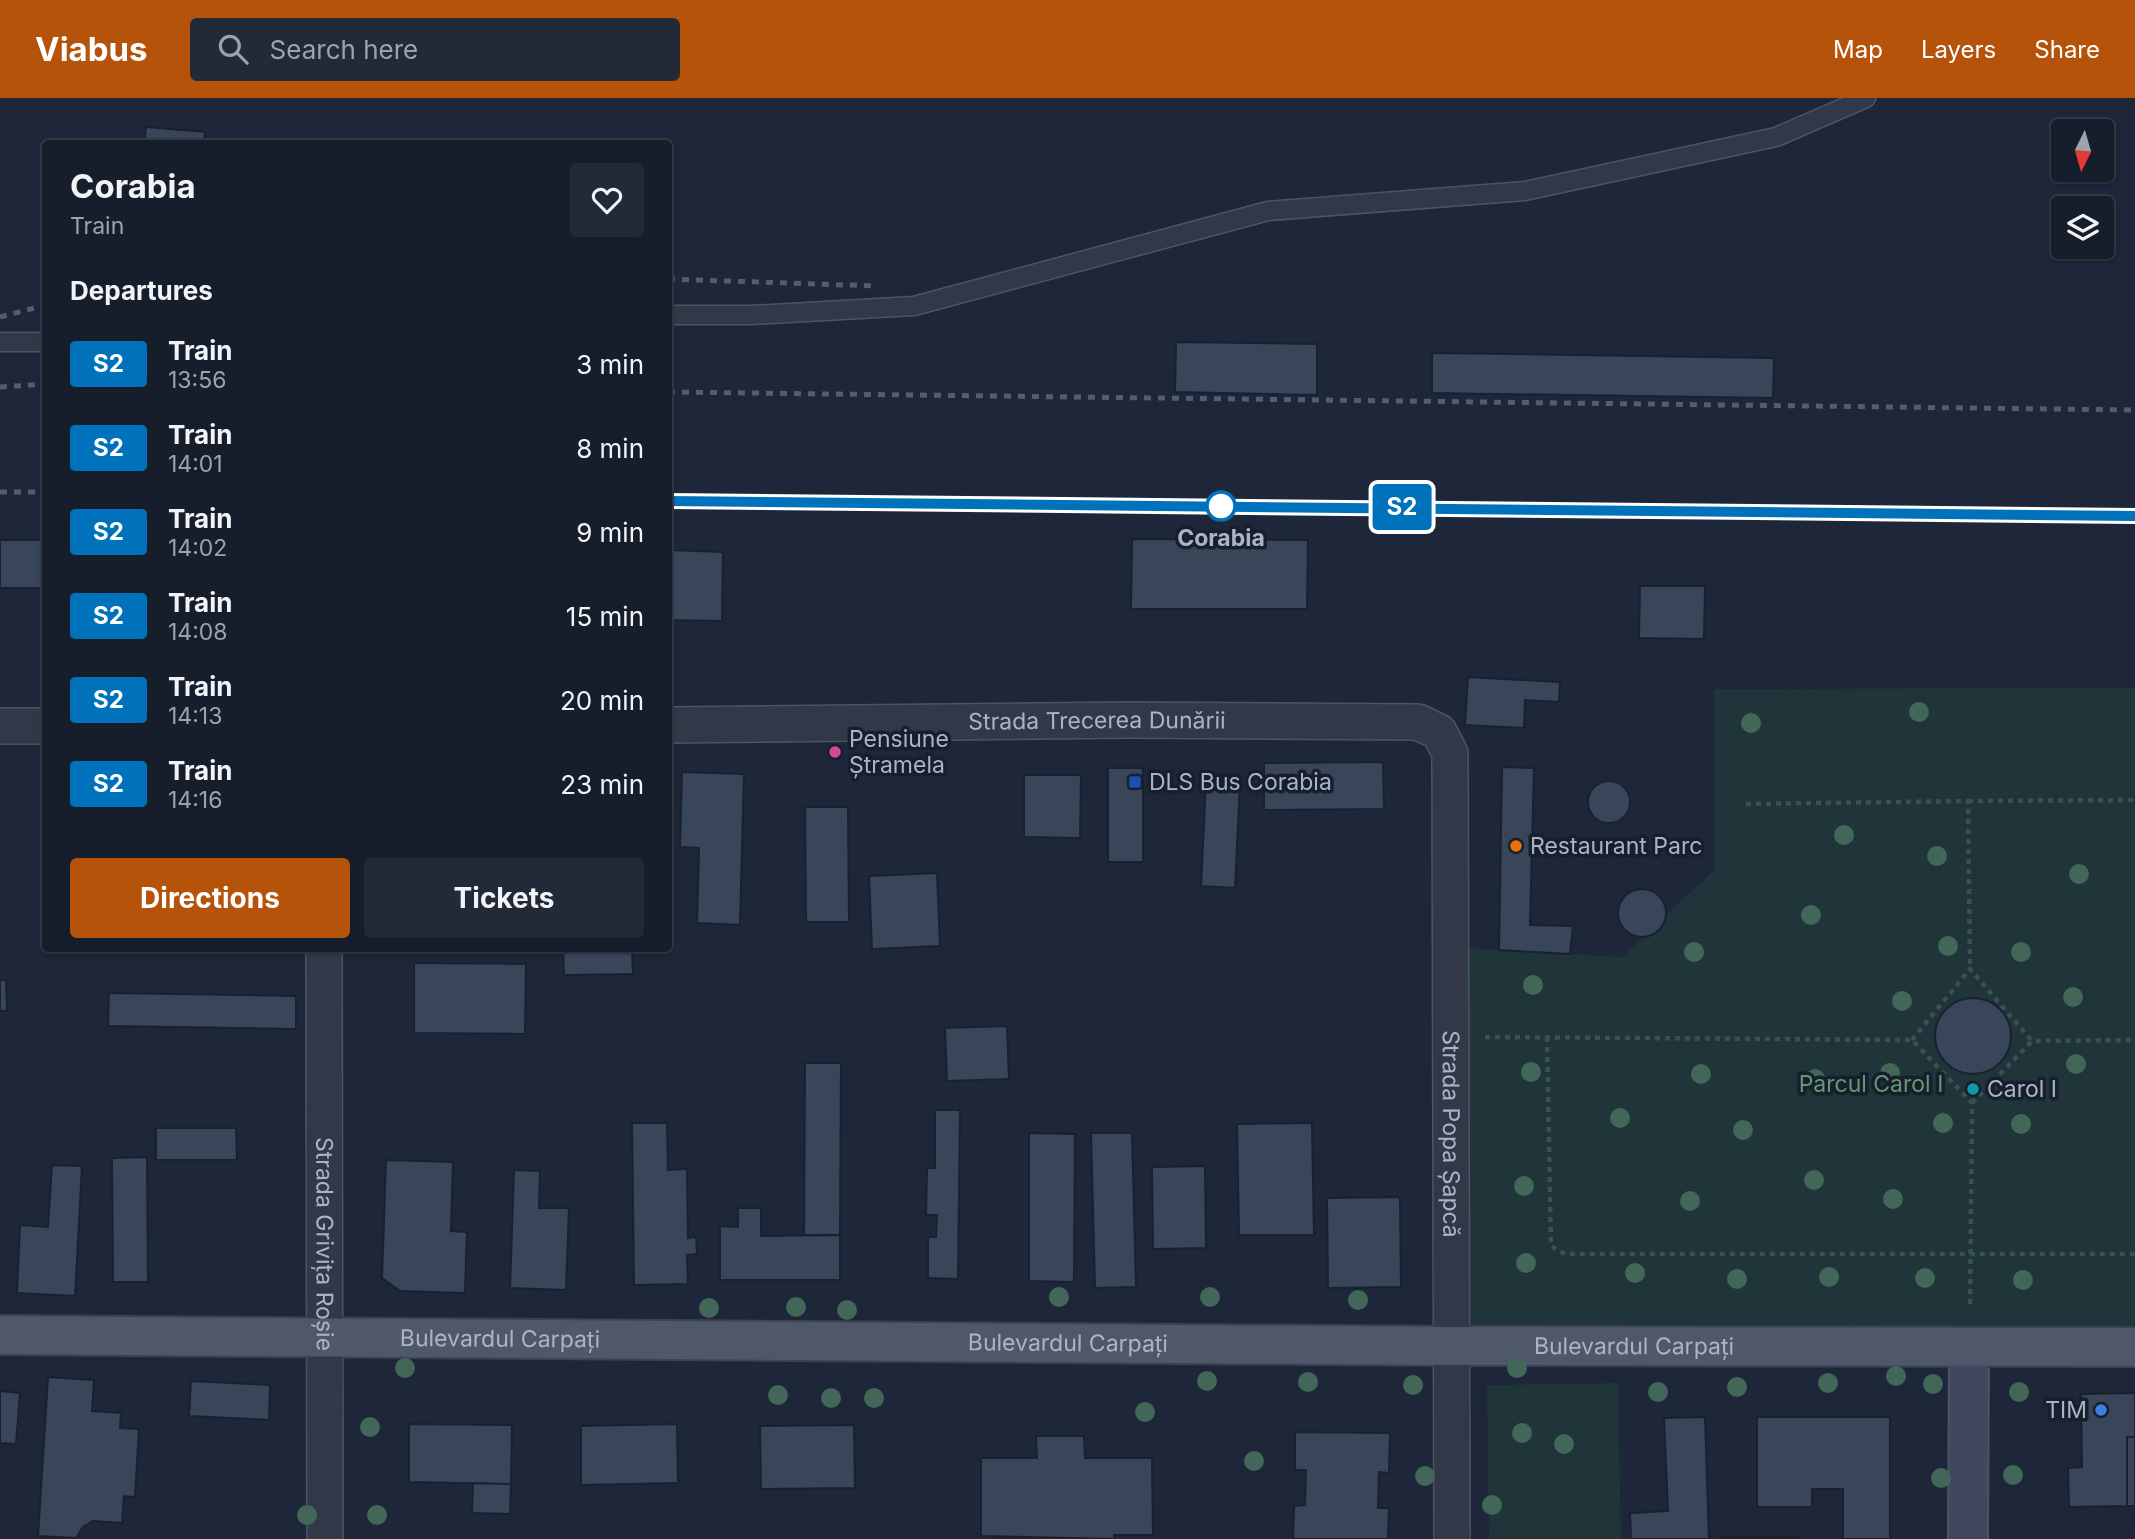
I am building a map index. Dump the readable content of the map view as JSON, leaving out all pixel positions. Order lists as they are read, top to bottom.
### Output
{
  "streets": {
    "main road": ["Bulevardul Carpați"],
    "street": ["Strada Trecerea Dunării", "Strada Popa Șapcă", "Strada Grivița Roșie"]
  },
  "crossings": [
    ["Strada Trecerea Dunării", "Strada Popa Șapcă"],
    ["Strada Popa Șapcă", "Bulevardul Carpați"],
    ["Strada Grivița Roșie", "Bulevardul Carpați"]
  ],
  "parks": ["Parcul Carol I"],
  "places": {
    "other": [
      "Corabia",
      "Pensiune Ștramela",
      "Restaurant Parc",
      "Carol I",
      "TIM"
    ],
    "transit": ["DLS Bus Corabia"]
  },
  "north": "bottom",
  "page": {
    "header": "Viabus",
    "search": "Search here",
    "nav": ["Map", "Layers", "Share"],
    "on_map": "S2",
    "heading": [
      ["Corabia", "Train"],
      "Departures"
    ],
    "list": [
      {
        "mark": "S2",
        "name": "Train",
        "note": "13:56",
        "value": "3 min"
      },
      {
        "mark": "S2",
        "name": "Train",
        "note": "14:01",
        "value": "8 min"
      },
      {
        "mark": "S2",
        "name": "Train",
        "note": "14:02",
        "value": "9 min"
      },
      {
        "mark": "S2",
        "name": "Train",
        "note": "14:08",
        "value": "15 min"
      },
      {
        "mark": "S2",
        "name": "Train",
        "note": "14:13",
        "value": "20 min"
      },
      {
        "mark": "S2",
        "name": "Train",
        "note": "14:16",
        "value": "23 min"
      }
    ],
    "buttons": ["Directions", "Tickets"]
  }
}
